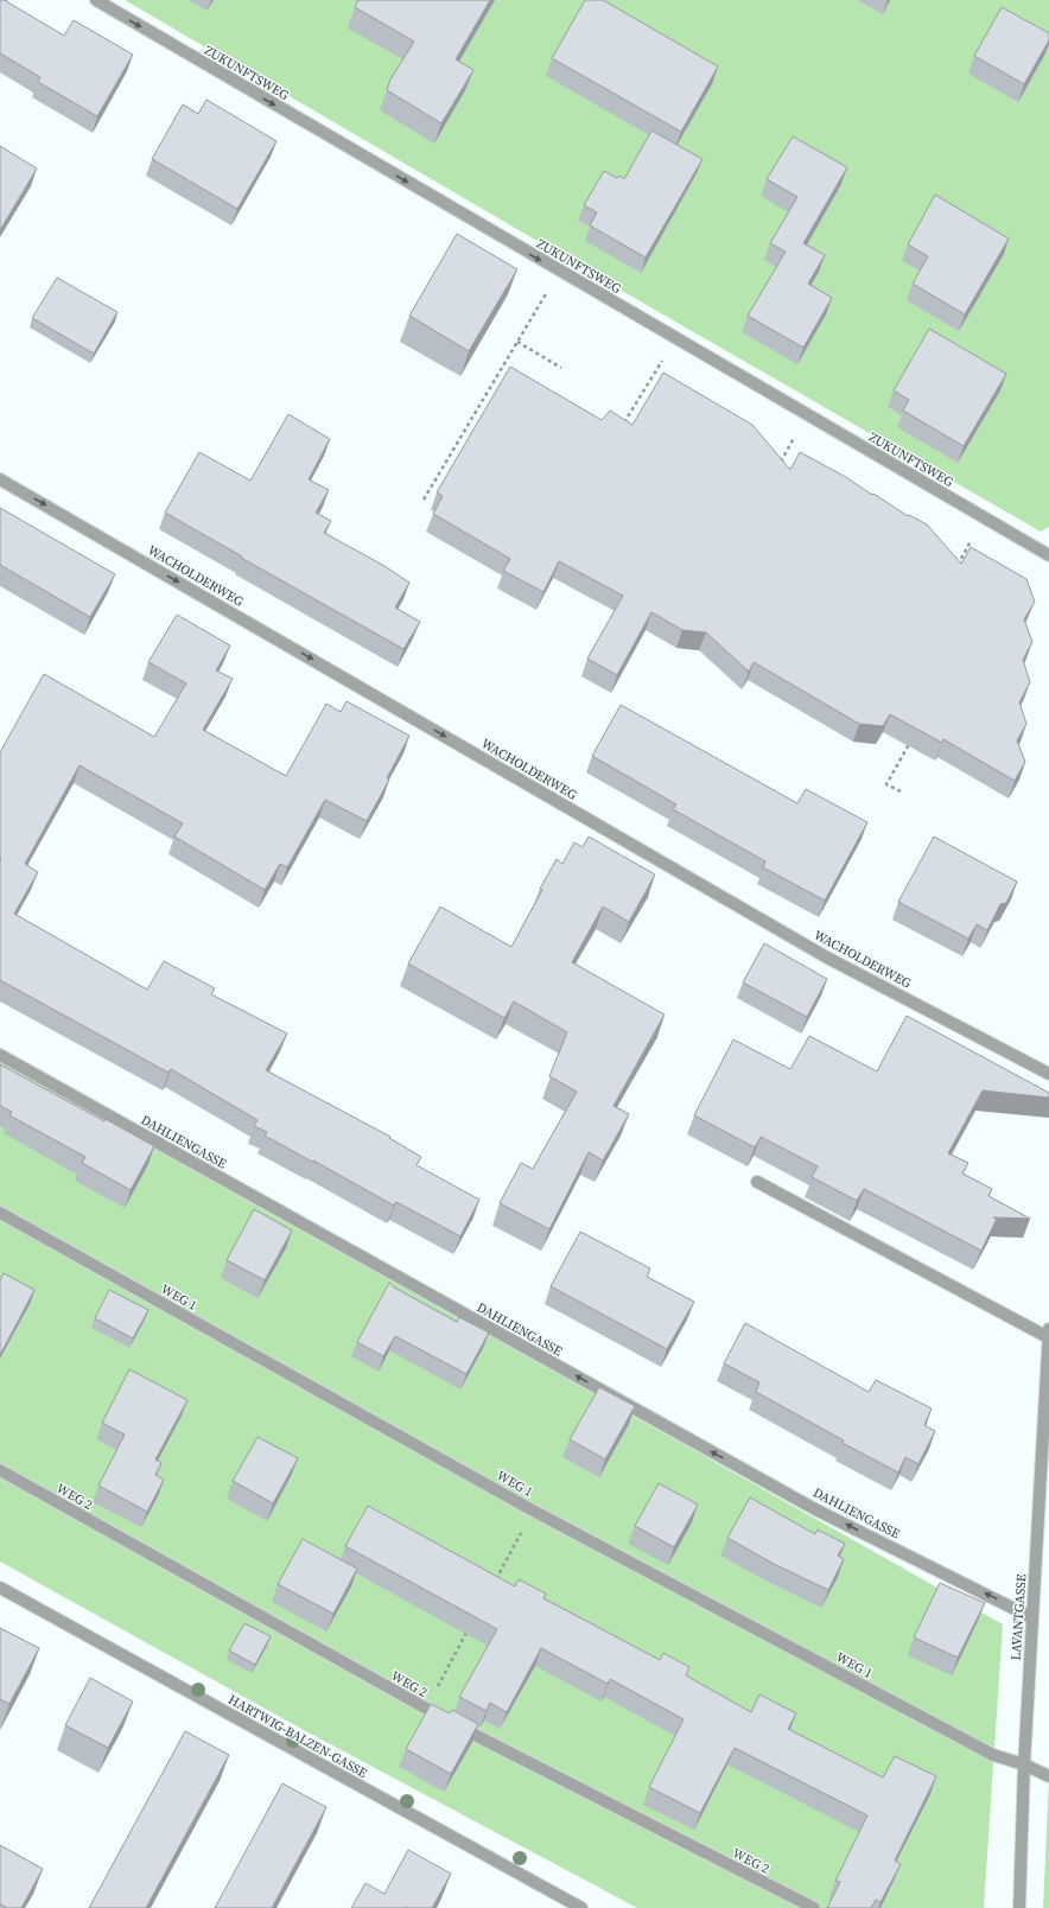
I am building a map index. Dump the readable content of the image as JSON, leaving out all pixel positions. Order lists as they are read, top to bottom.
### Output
{
  "streets": {
    "street": [
      "ZUKUNFTSWEG",
      "WACHOLDERWEG",
      "DAHLIENGASSE",
      "WEG 1",
      "WEG 2",
      "LAVANTGASSE",
      "HARTWIG-BALZEN-GASSE"
    ]
  },
  "crossings": [
    ["DAHLIENGASSE", "LAVANTGASSE"],
    ["WEG 1", "LAVANTGASSE"]
  ],
  "one_way": ["ZUKUNFTSWEG", "WACHOLDERWEG", "DAHLIENGASSE"]
}
